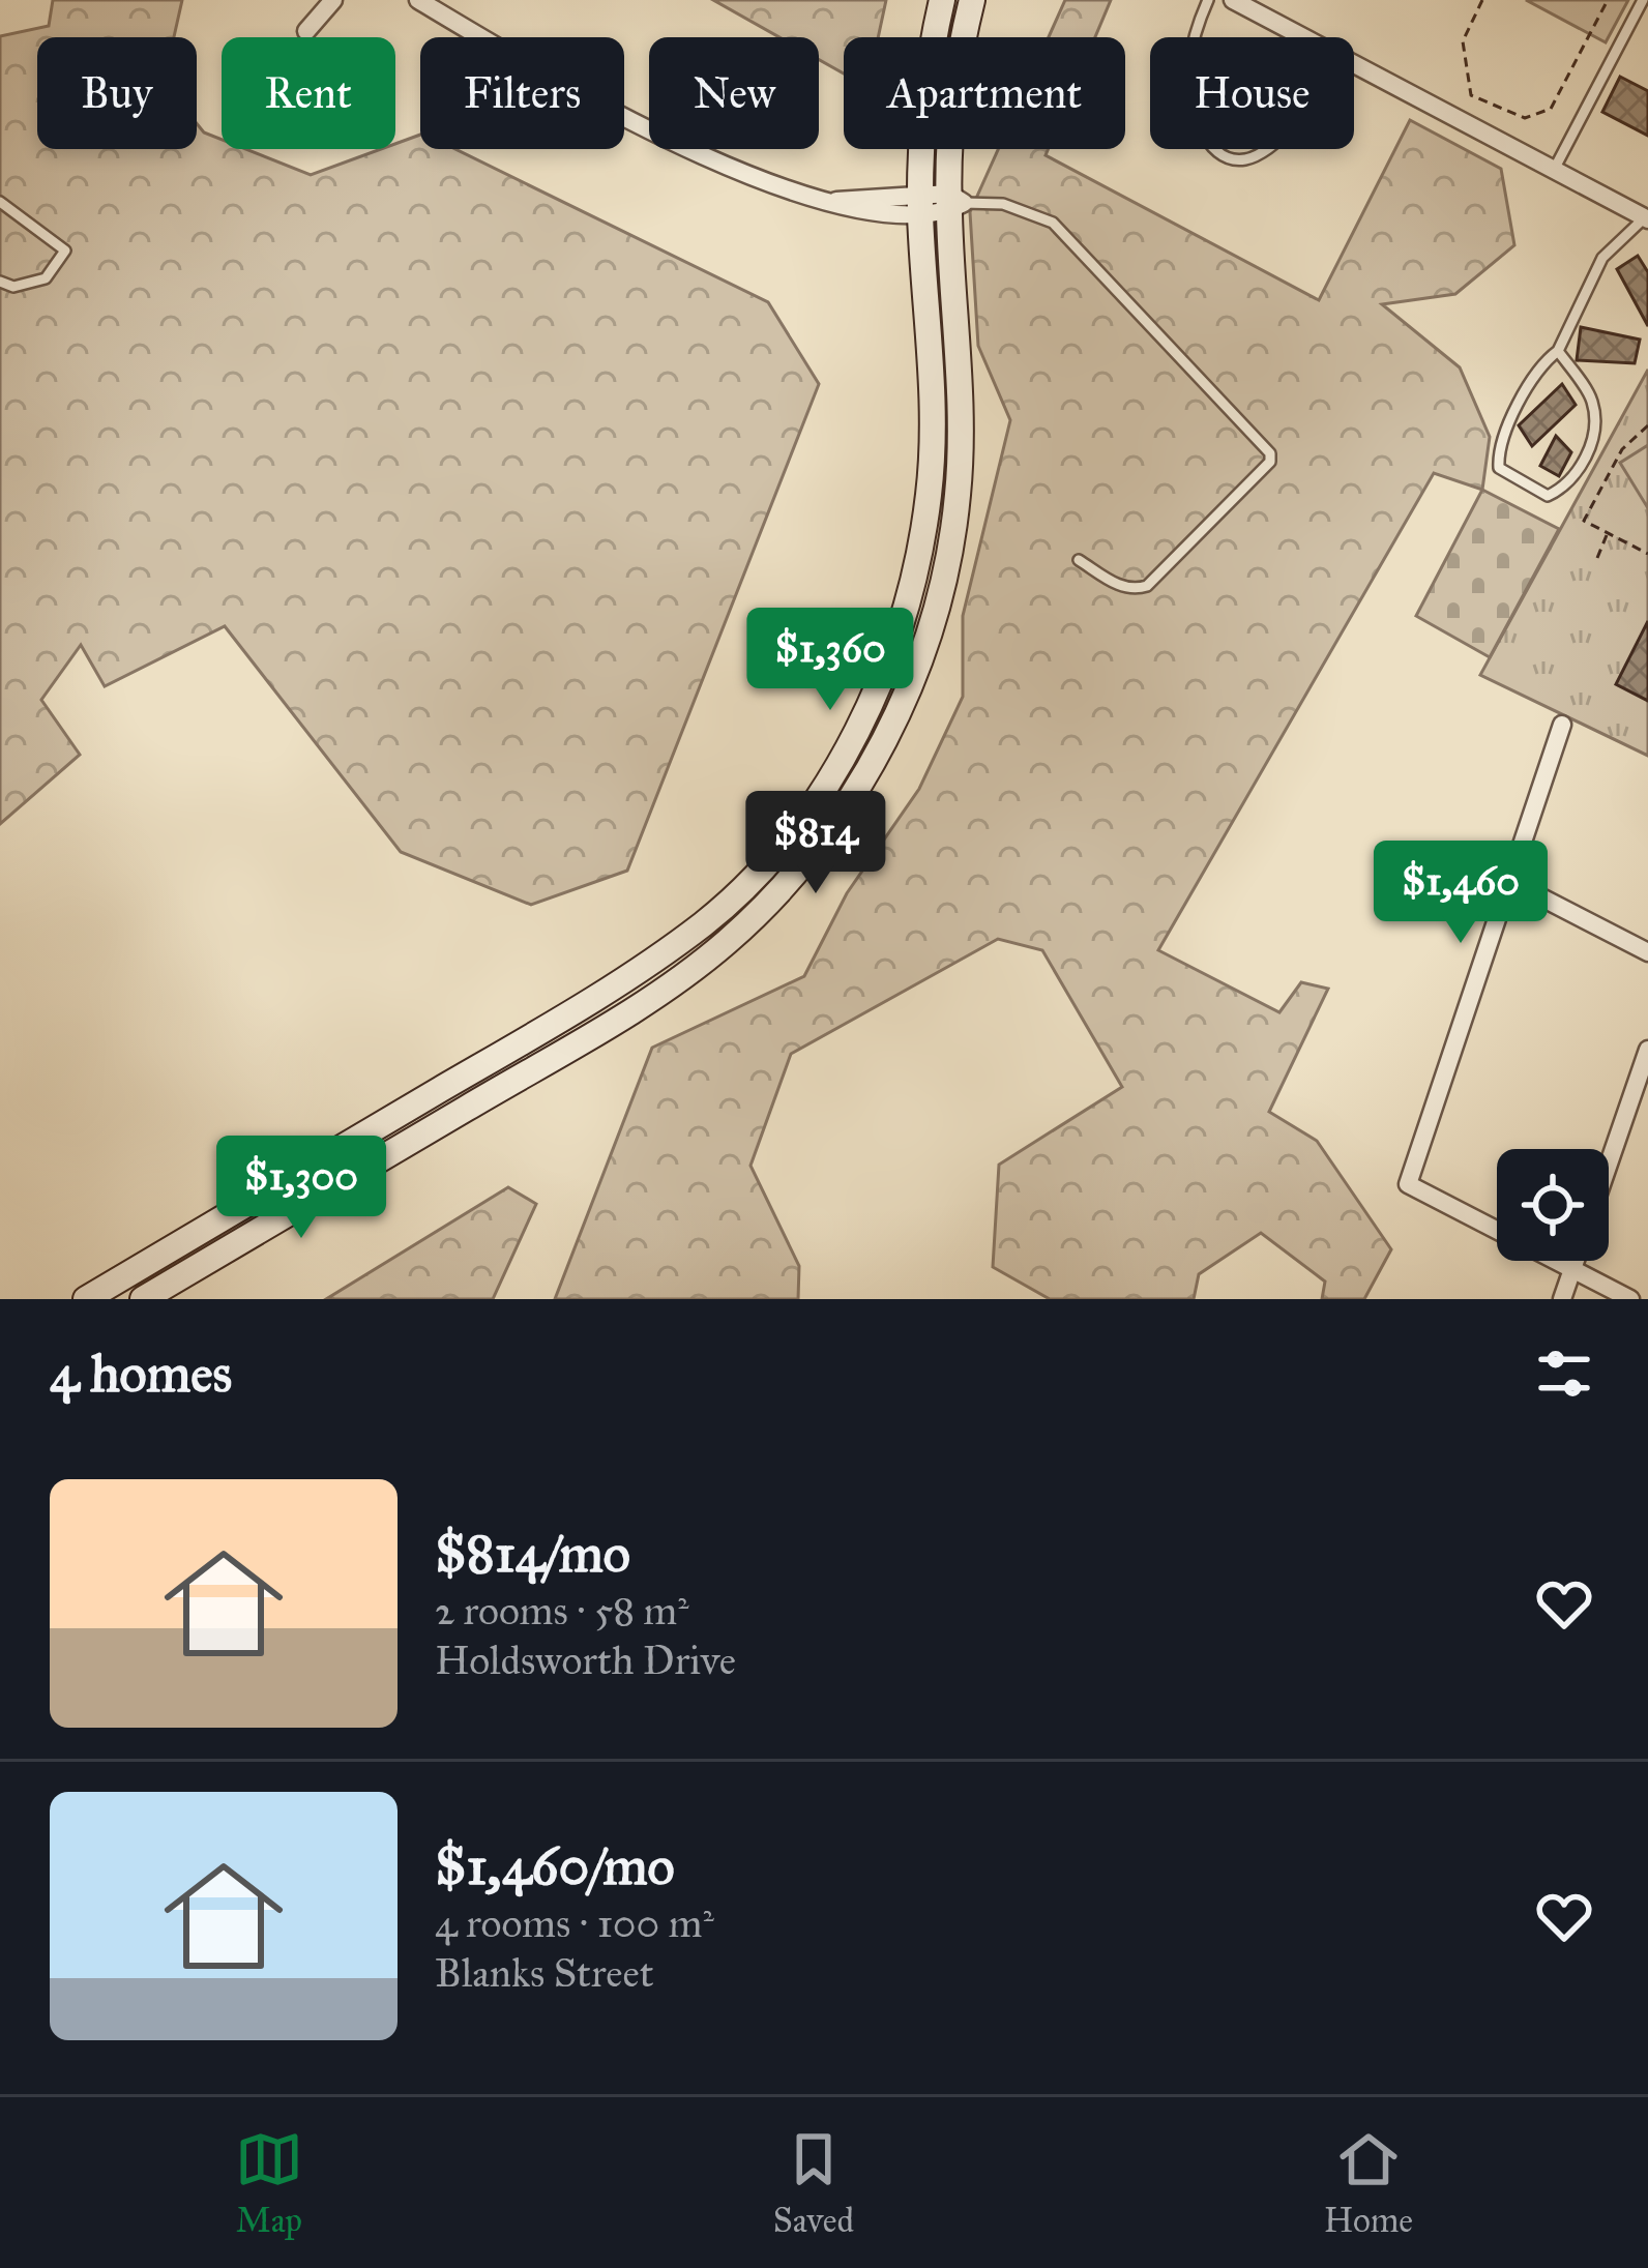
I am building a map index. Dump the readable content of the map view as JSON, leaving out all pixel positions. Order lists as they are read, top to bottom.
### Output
{
  "page": {
    "chip": [
      "Buy",
      "Rent",
      "Filters",
      "New",
      "Apartment",
      "House"
    ],
    "price": [
      "$1,360",
      "$814",
      "$1,460",
      "$1,300"
    ],
    "heading": "4 homes",
    "list": [
      {
        "name": "$814/mo",
        "note": "2 rooms · 58 m² · Holdsworth Drive"
      },
      {
        "name": "$1,460/mo",
        "note": "4 rooms · 100 m² · Blanks Street"
      }
    ],
    "tabs": ["Map", "Saved", "Home"]
  }
}
